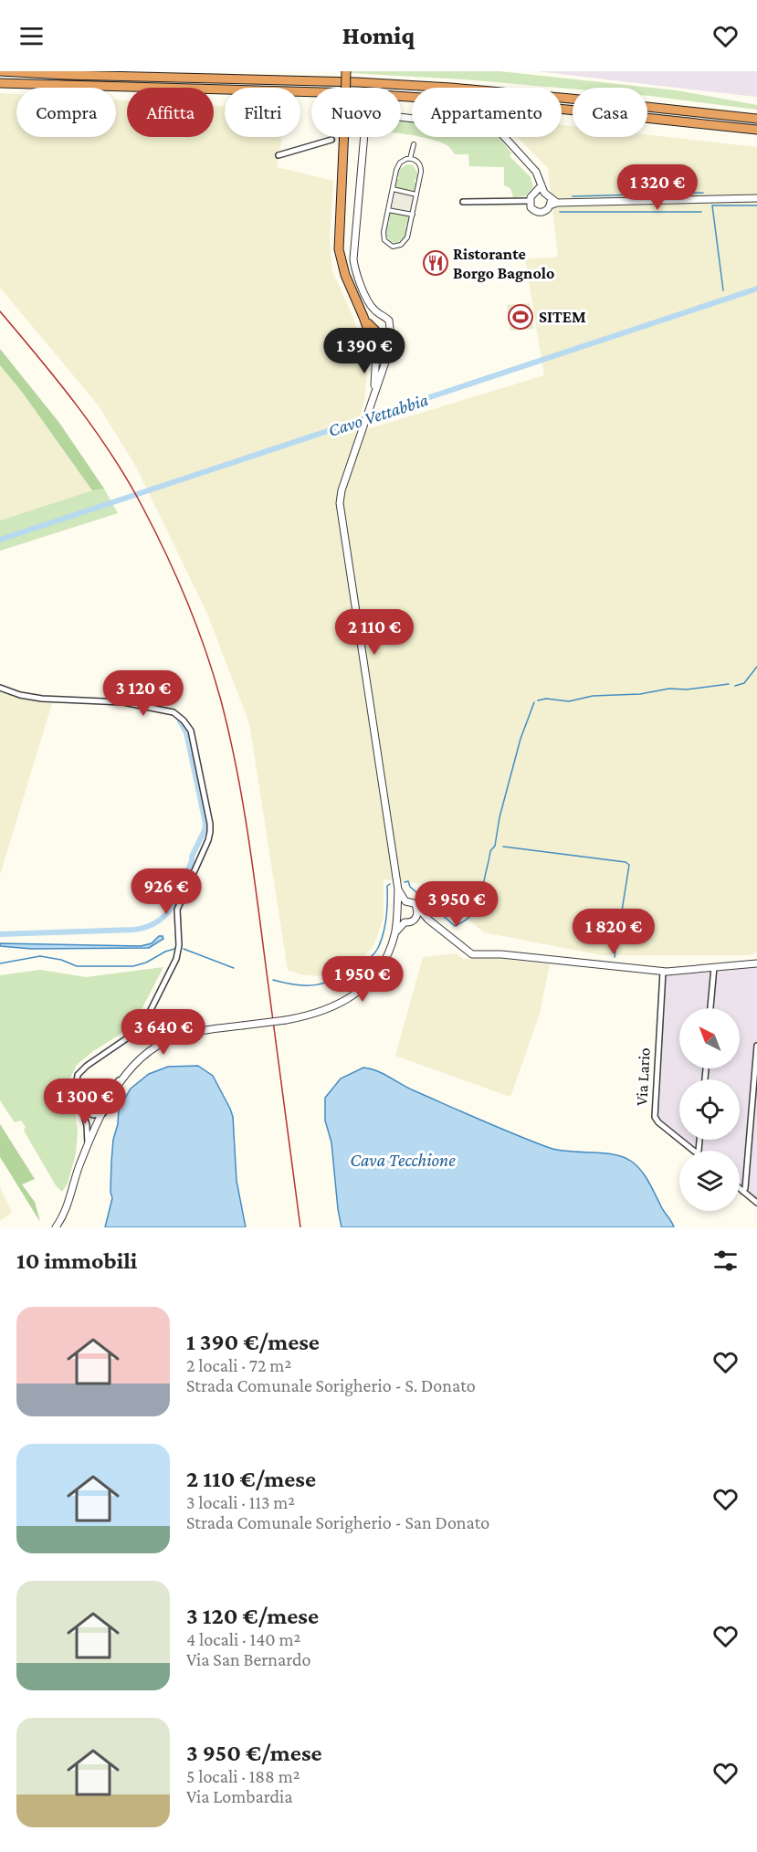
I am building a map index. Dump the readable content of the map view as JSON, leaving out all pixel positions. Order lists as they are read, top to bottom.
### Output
{
  "streets": {
    "street": ["Via Lario"]
  },
  "water": ["Cavo Vettabbia", "Cava Tecchione"],
  "places": {
    "restaurant": ["Ristorante Borgo Bagnolo"],
    "sports": ["SITEM"]
  },
  "north": "top left",
  "page": {
    "header": "Homiq",
    "chip": [
      "Compra",
      "Affitta",
      "Filtri",
      "Nuovo",
      "Appartamento",
      "Casa"
    ],
    "price": [
      "1 320 €",
      "1 390 €",
      "2 110 €",
      "3 120 €",
      "926 €",
      "3 950 €",
      "1 820 €",
      "1 950 €",
      "3 640 €",
      "1 300 €"
    ],
    "heading": "10 immobili",
    "list": [
      {
        "name": "1 390 €/mese",
        "note": "2 locali · 72 m² · Strada Comunale Sorigherio - S. Donato"
      },
      {
        "name": "2 110 €/mese",
        "note": "3 locali · 113 m² · Strada Comunale Sorigherio - San Donato"
      },
      {
        "name": "3 120 €/mese",
        "note": "4 locali · 140 m² · Via San Bernardo"
      },
      {
        "name": "3 950 €/mese",
        "note": "5 locali · 188 m² · Via Lombardia"
      }
    ]
  }
}
